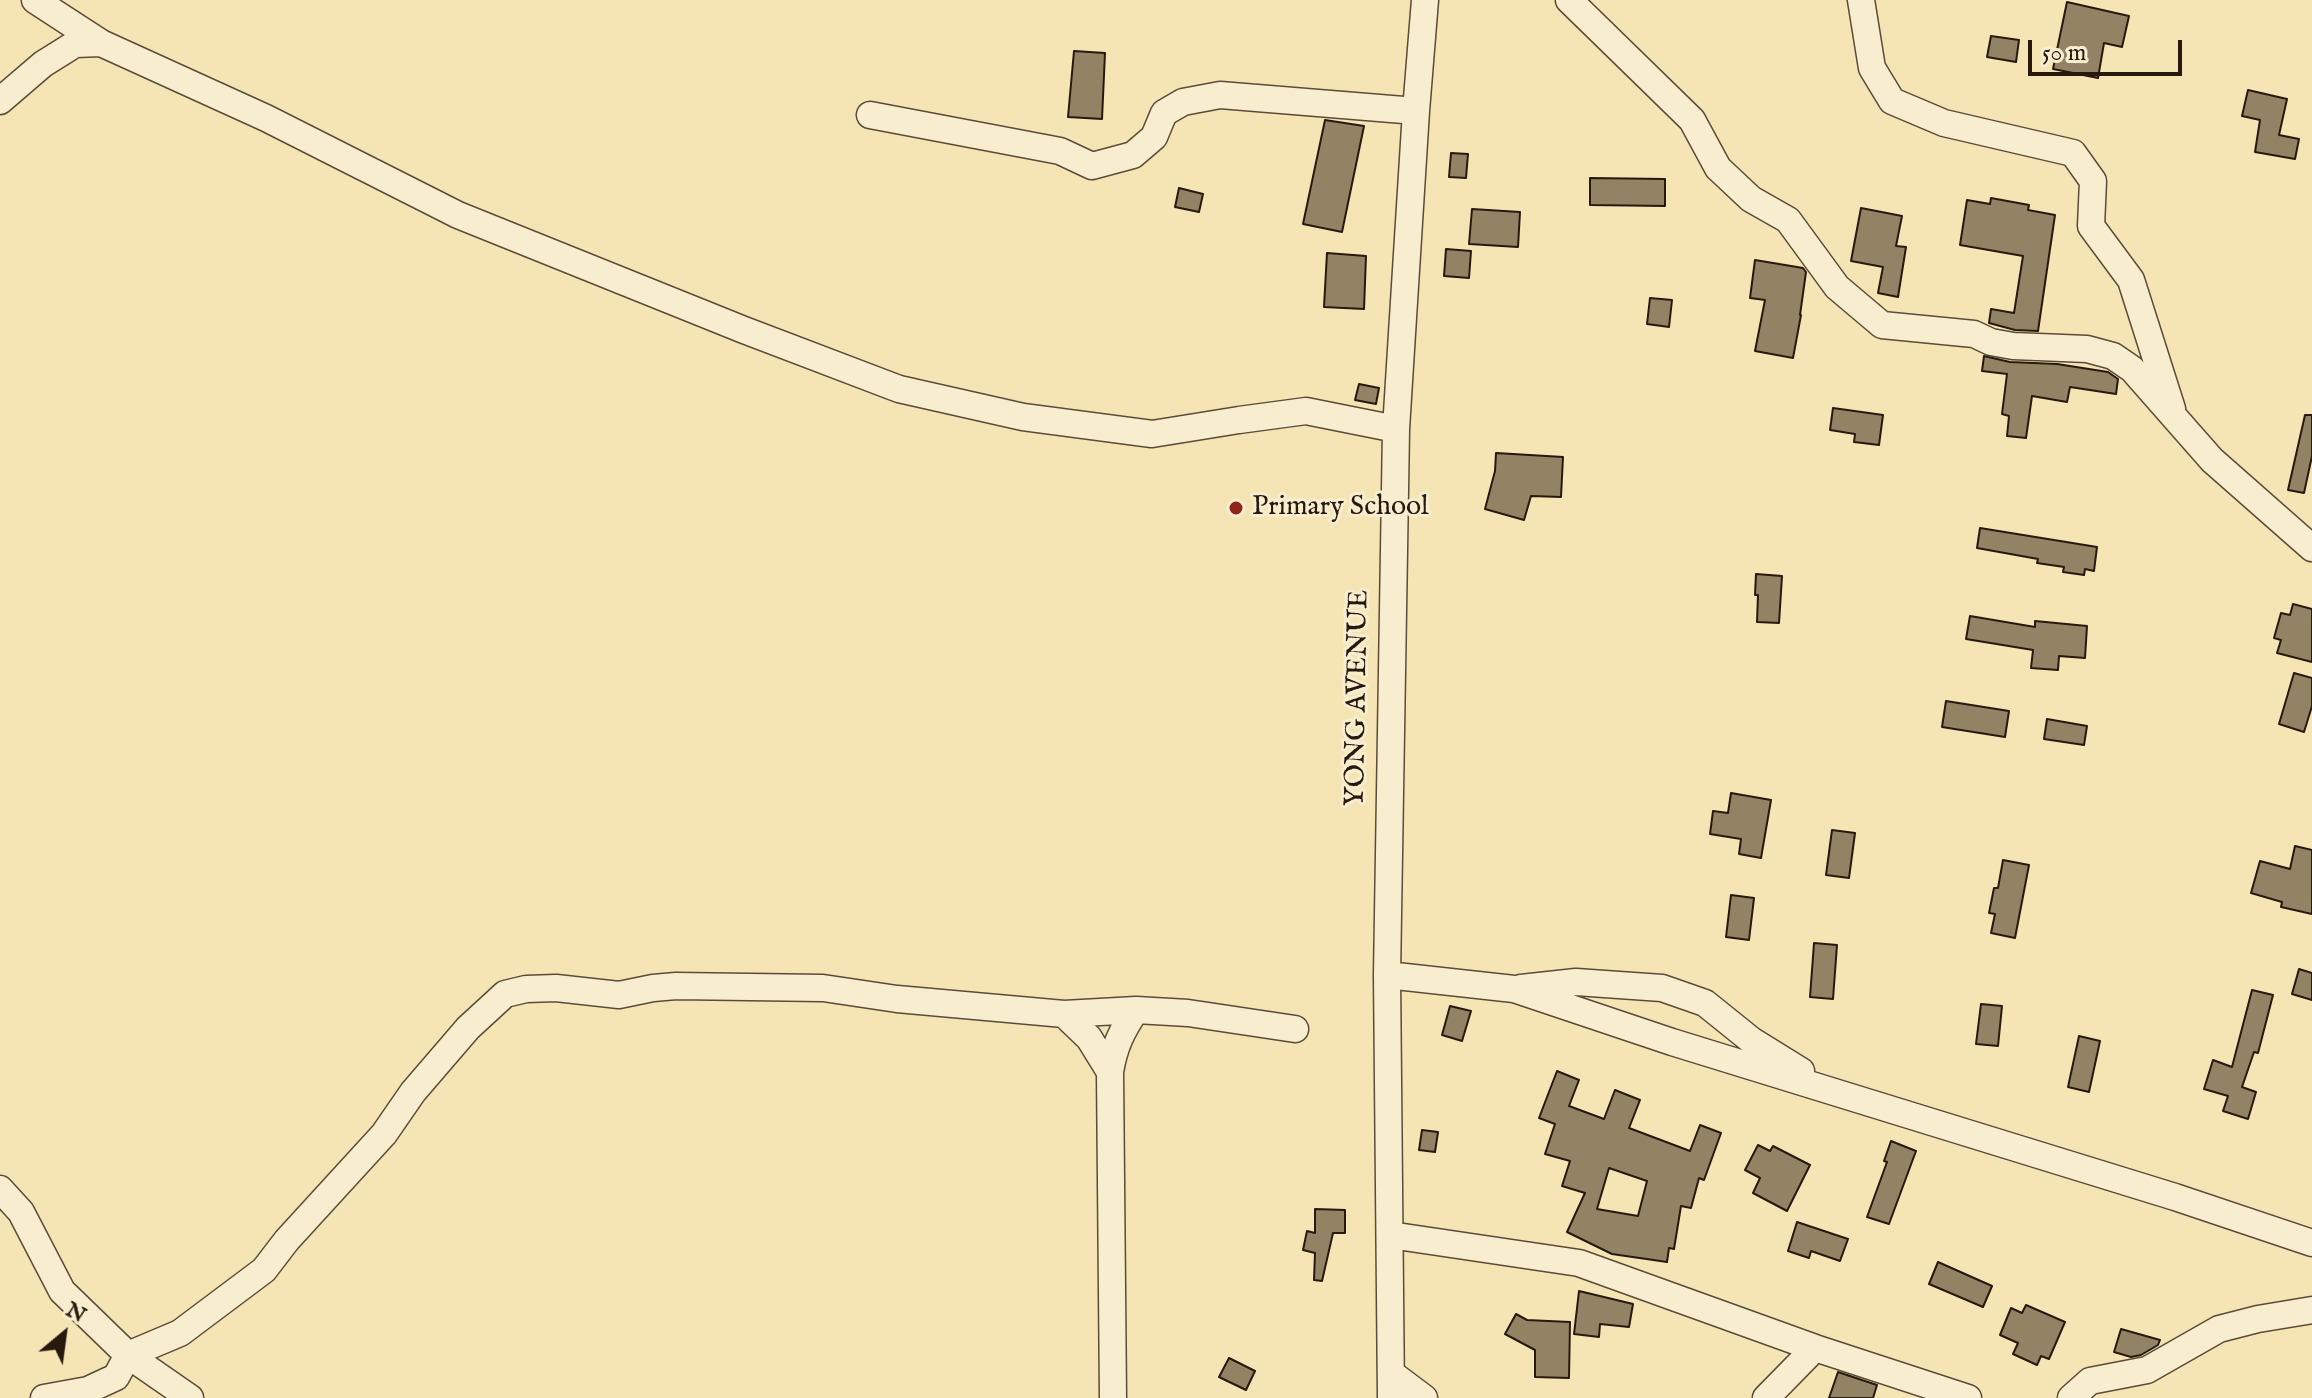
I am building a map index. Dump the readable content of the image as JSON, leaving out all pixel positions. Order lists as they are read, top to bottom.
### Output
{
  "streets": {
    "street": ["YONG AVENUE"]
  },
  "places": ["Primary School"],
  "scale_bar": "50 m",
  "north": "top right"
}
